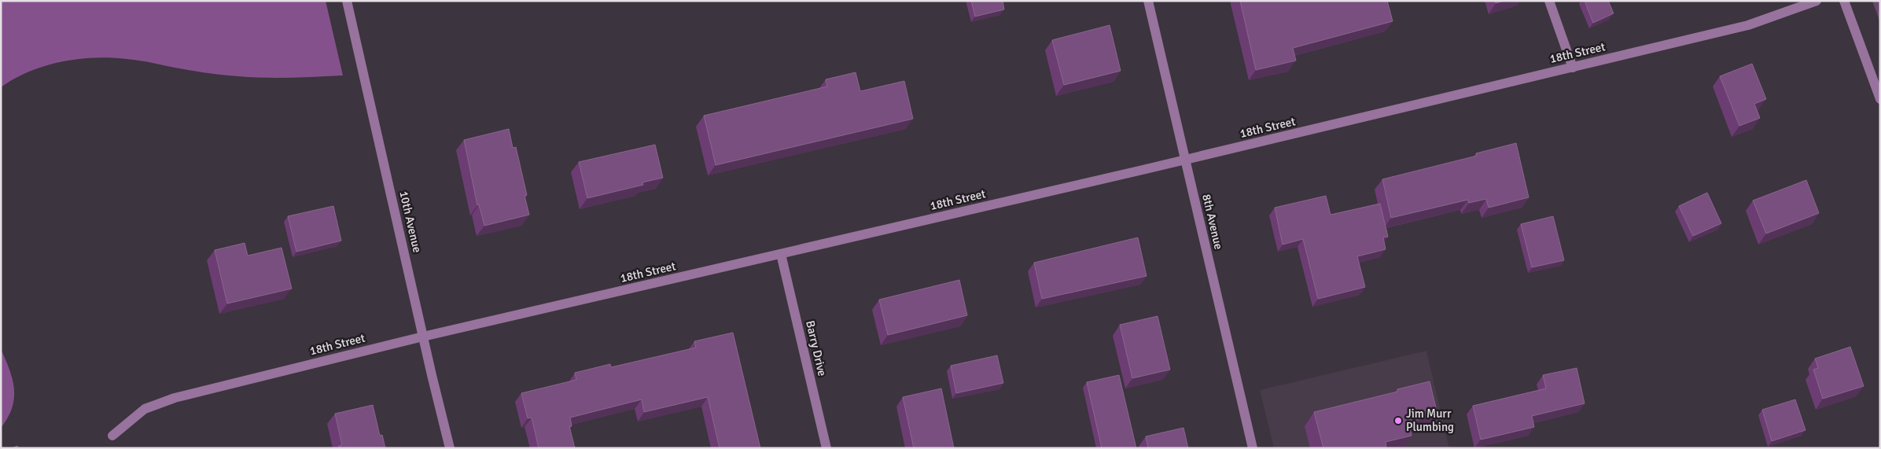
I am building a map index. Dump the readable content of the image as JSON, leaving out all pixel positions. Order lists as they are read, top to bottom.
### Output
{
  "streets": {
    "street": [
      "18th Street",
      "10th Avenue",
      "8th Avenue",
      "Barry Drive"
    ]
  },
  "crossings": [
    ["18th Street", "10th Avenue"],
    ["18th Street", "8th Avenue"],
    ["18th Street", "Barry Drive"]
  ],
  "places": ["Jim Murr Plumbing"]
}
